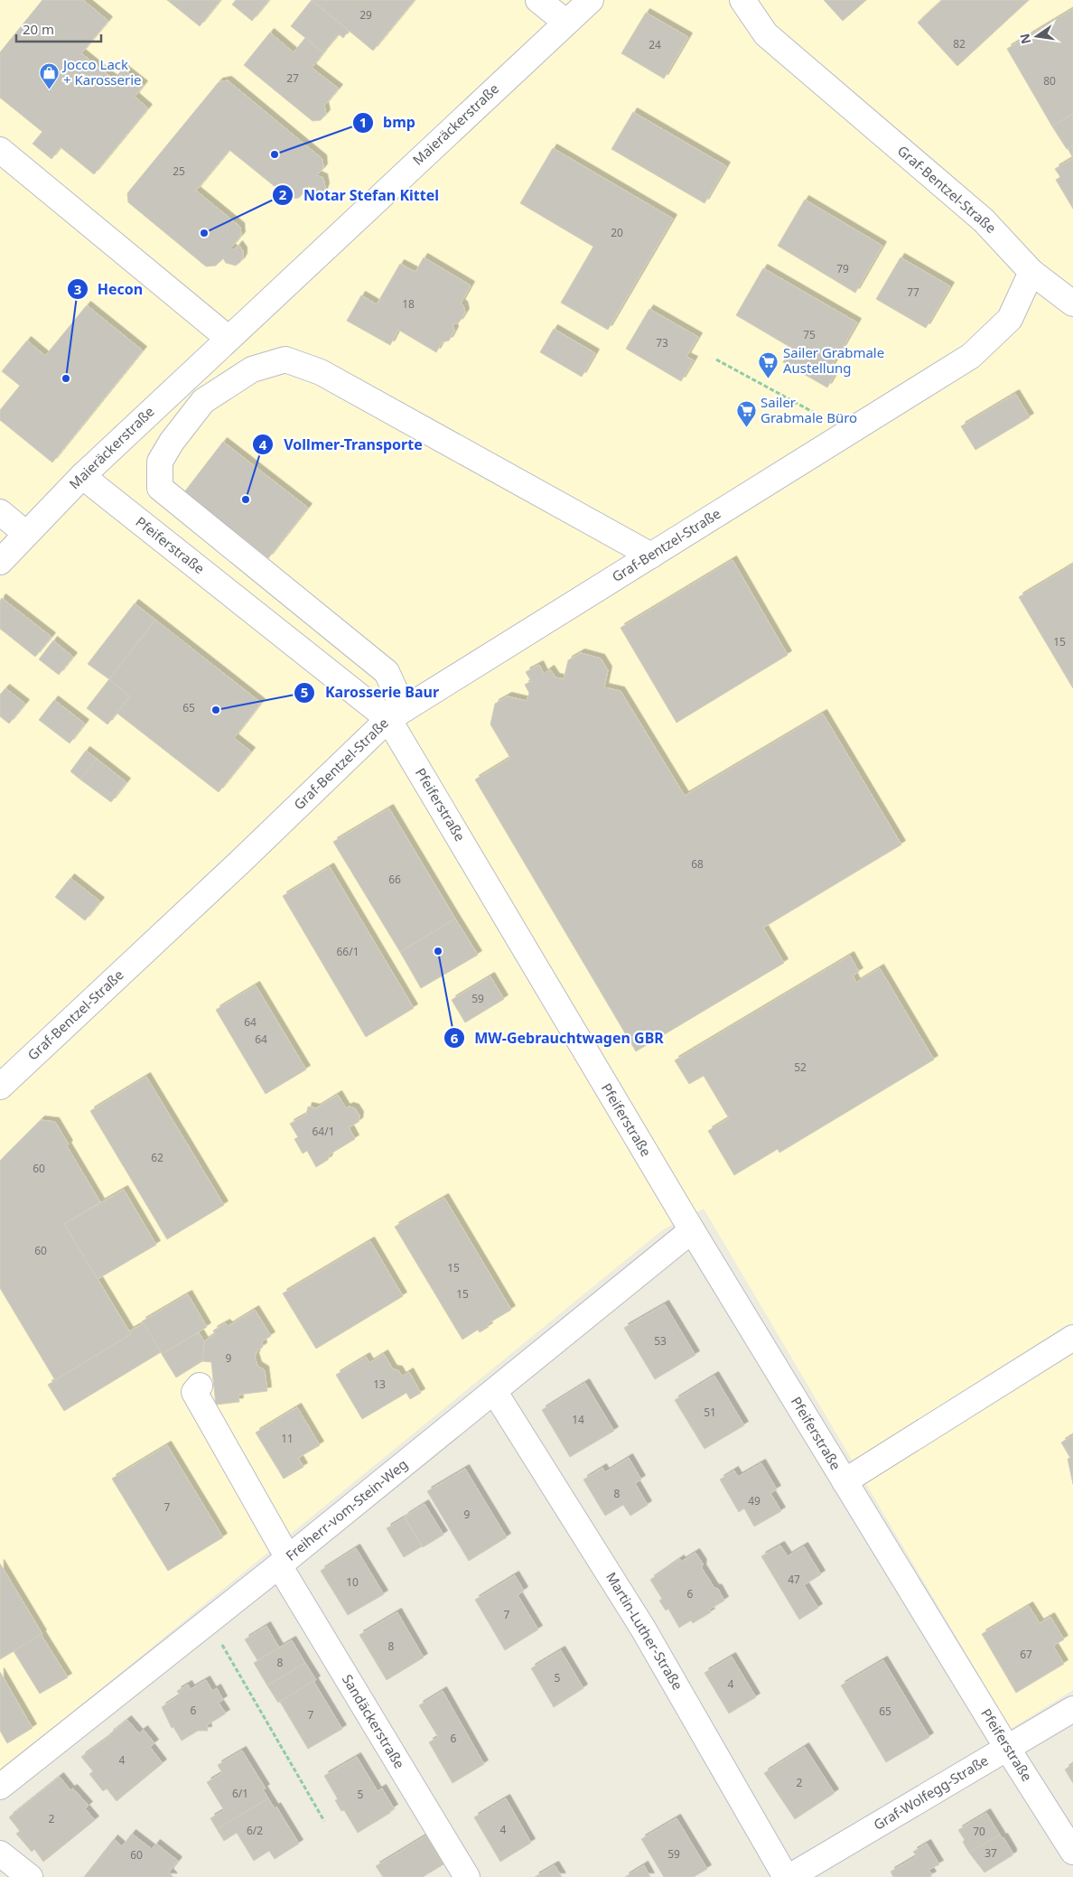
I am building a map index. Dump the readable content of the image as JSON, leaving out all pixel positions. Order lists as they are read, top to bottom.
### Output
{
  "streets": {
    "street": [
      "Maieräckerstraße",
      "Graf-Bentzel-Straße",
      "Pfeiferstraße",
      "Freiherr-vom-Stein-Weg",
      "Martin-Luther-Straße",
      "Sandäckerstraße",
      "Graf-Wolfegg-Straße"
    ]
  },
  "crossings": [
    ["Maieräckerstraße", "Pfeiferstraße"],
    ["Graf-Bentzel-Straße", "Pfeiferstraße"],
    ["Pfeiferstraße", "Freiherr-vom-Stein-Weg"],
    ["Pfeiferstraße", "Graf-Wolfegg-Straße"],
    ["Freiherr-vom-Stein-Weg", "Martin-Luther-Straße"],
    ["Freiherr-vom-Stein-Weg", "Sandäckerstraße"]
  ],
  "places": {
    "shop": ["Jocco Lack + Karosserie"],
    "other": [
      "bmp",
      "Notar Stefan Kittel",
      "Hecon",
      "Vollmer-Transporte",
      "Karosserie Baur",
      "MW-Gebrauchtwagen GBR"
    ],
    "supermarket": ["Sailer Grabmale Austellung", "Sailer Grabmale Büro"]
  },
  "house_numbers": [
    "29",
    "82",
    "24",
    "27",
    "80",
    "25",
    "20",
    "79",
    "77",
    "18",
    "75",
    "73",
    "15",
    "65",
    "68",
    "66",
    "66/1",
    "59",
    "64",
    "64",
    "52",
    "64/1",
    "62",
    "60",
    "60",
    "15",
    "15",
    "53",
    "9",
    "13",
    "51",
    "14",
    "11",
    "8",
    "49",
    "7",
    "9",
    "47",
    "10",
    "6",
    "7",
    "8",
    "67",
    "8",
    "5",
    "4",
    "6",
    "65",
    "7",
    "6",
    "4",
    "2",
    "6/1",
    "5",
    "2",
    "4",
    "6/2",
    "70",
    "37",
    "59",
    "60"
  ],
  "scale_bar": "20 m",
  "north": "left"
}
